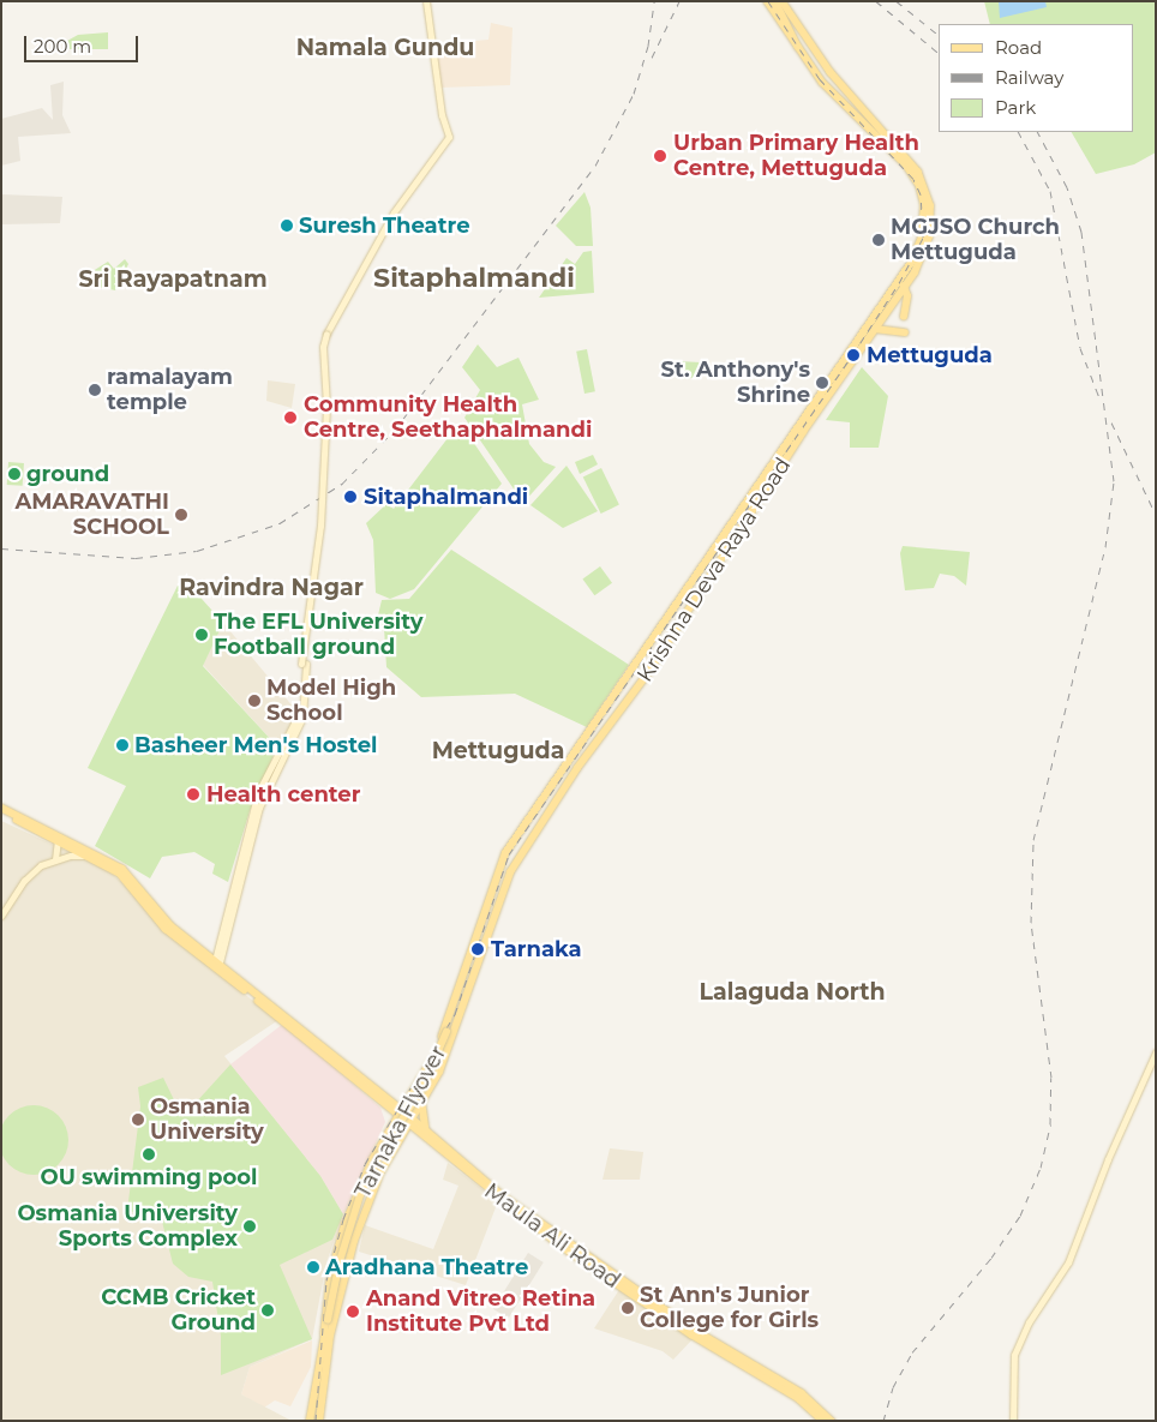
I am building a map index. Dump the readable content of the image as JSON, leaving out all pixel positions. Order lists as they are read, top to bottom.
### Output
{
  "streets": {
    "main road": ["Krishna Deva Raya Road", "Tarnaka Flyover", "Maula Ali Road"]
  },
  "crossings": [
    ["Krishna Deva Raya Road", "Tarnaka Flyover"],
    ["Krishna Deva Raya Road", "Maula Ali Road"]
  ],
  "districts": [
    "Namala Gundu",
    "Sitaphalmandi",
    "Sri Rayapatnam",
    "Ravindra Nagar",
    "Mettuguda",
    "Lalaguda North"
  ],
  "places": [
    "Urban Primary Health Centre, Mettuguda",
    "Suresh Theatre",
    "MGJSO Church Mettuguda",
    "Mettuguda",
    "St. Anthony's Shrine",
    "ramalayam temple",
    "Community Health Centre, Seethaphalmandi",
    "ground",
    "Sitaphalmandi",
    "AMARAVATHI SCHOOL",
    "The EFL University Football ground",
    "Model High School",
    "Basheer Men's Hostel",
    "Health center",
    "Tarnaka",
    "Osmania University",
    "OU swimming pool",
    "Osmania University Sports Complex",
    "Aradhana Theatre",
    "St Ann's Junior College for Girls",
    "CCMB Cricket Ground",
    "Anand Vitreo Retina Institute Pvt Ltd"
  ],
  "legend": ["Road", "Railway", "Park"],
  "scale_bar": "200 m"
}
